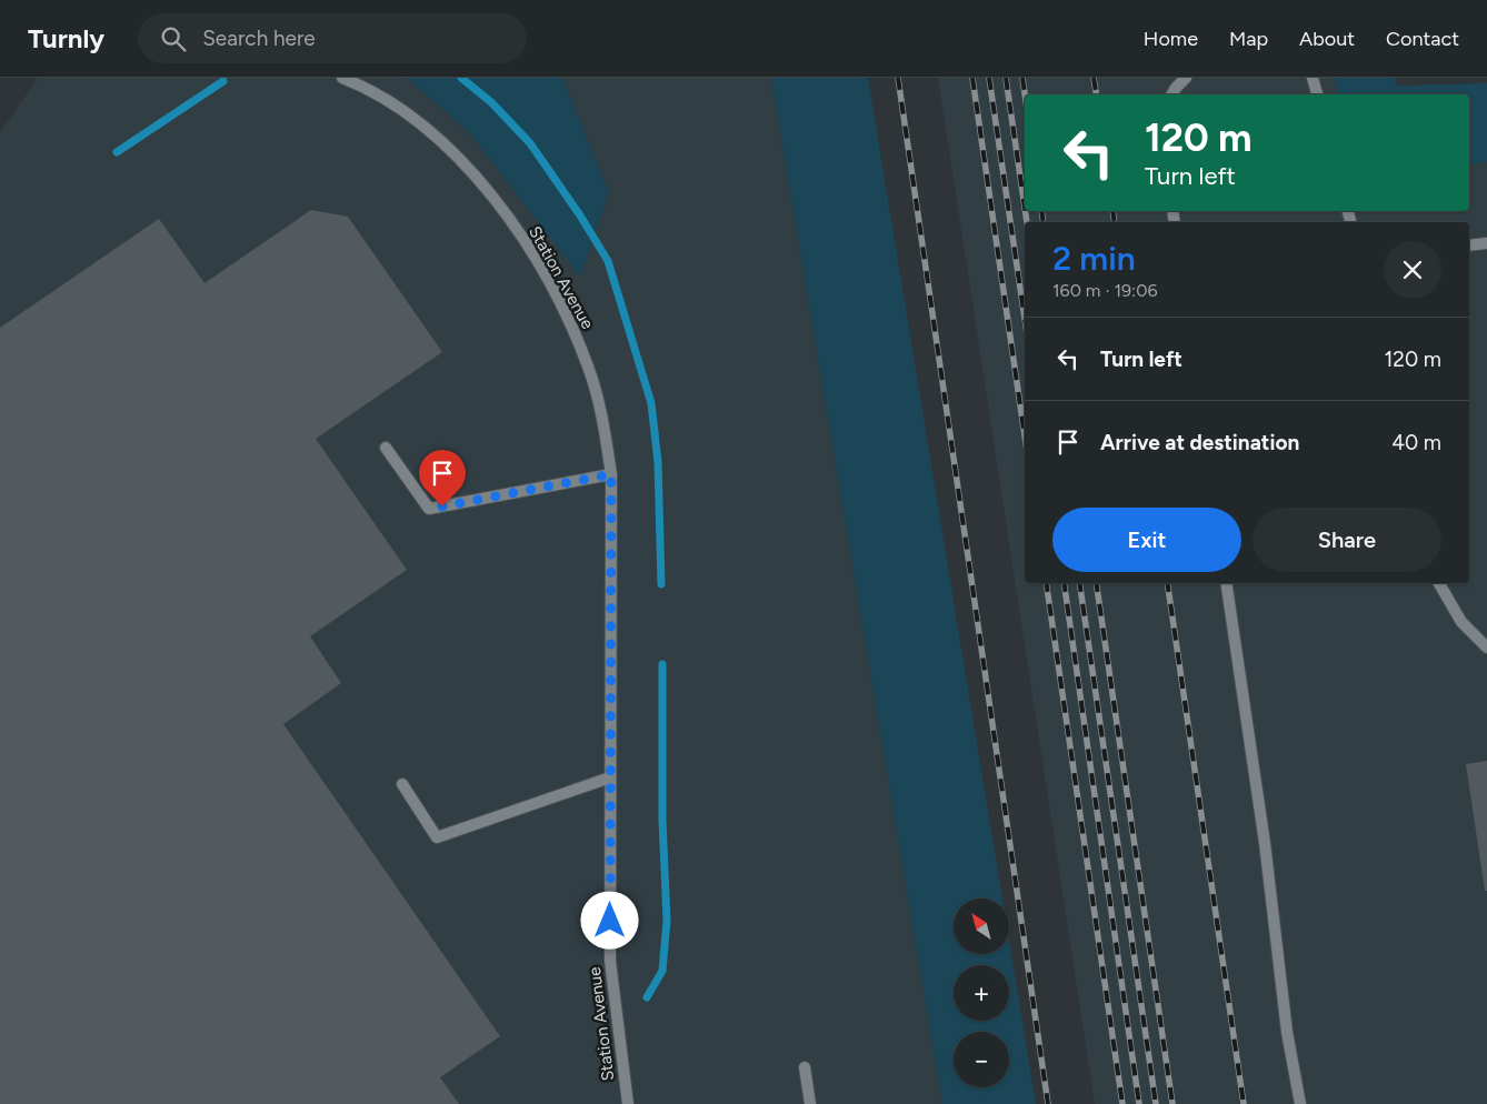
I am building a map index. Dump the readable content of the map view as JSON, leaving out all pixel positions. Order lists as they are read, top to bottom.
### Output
{
  "streets": {
    "street": ["Station Avenue"]
  },
  "north": "top left",
  "page": {
    "header": "Turnly",
    "search": "Search here",
    "nav": [
      "Home",
      "Map",
      "About",
      "Contact"
    ],
    "turn": ["120 m", "Turn left"],
    "heading": ["2 min", "160 m · 19:06"],
    "list": [
      {
        "name": "Turn left",
        "value": "120 m"
      },
      {
        "name": "Arrive at destination",
        "value": "40 m"
      }
    ],
    "buttons": ["Exit", "Share"],
    "map_buttons": ["+", "−"]
  }
}
